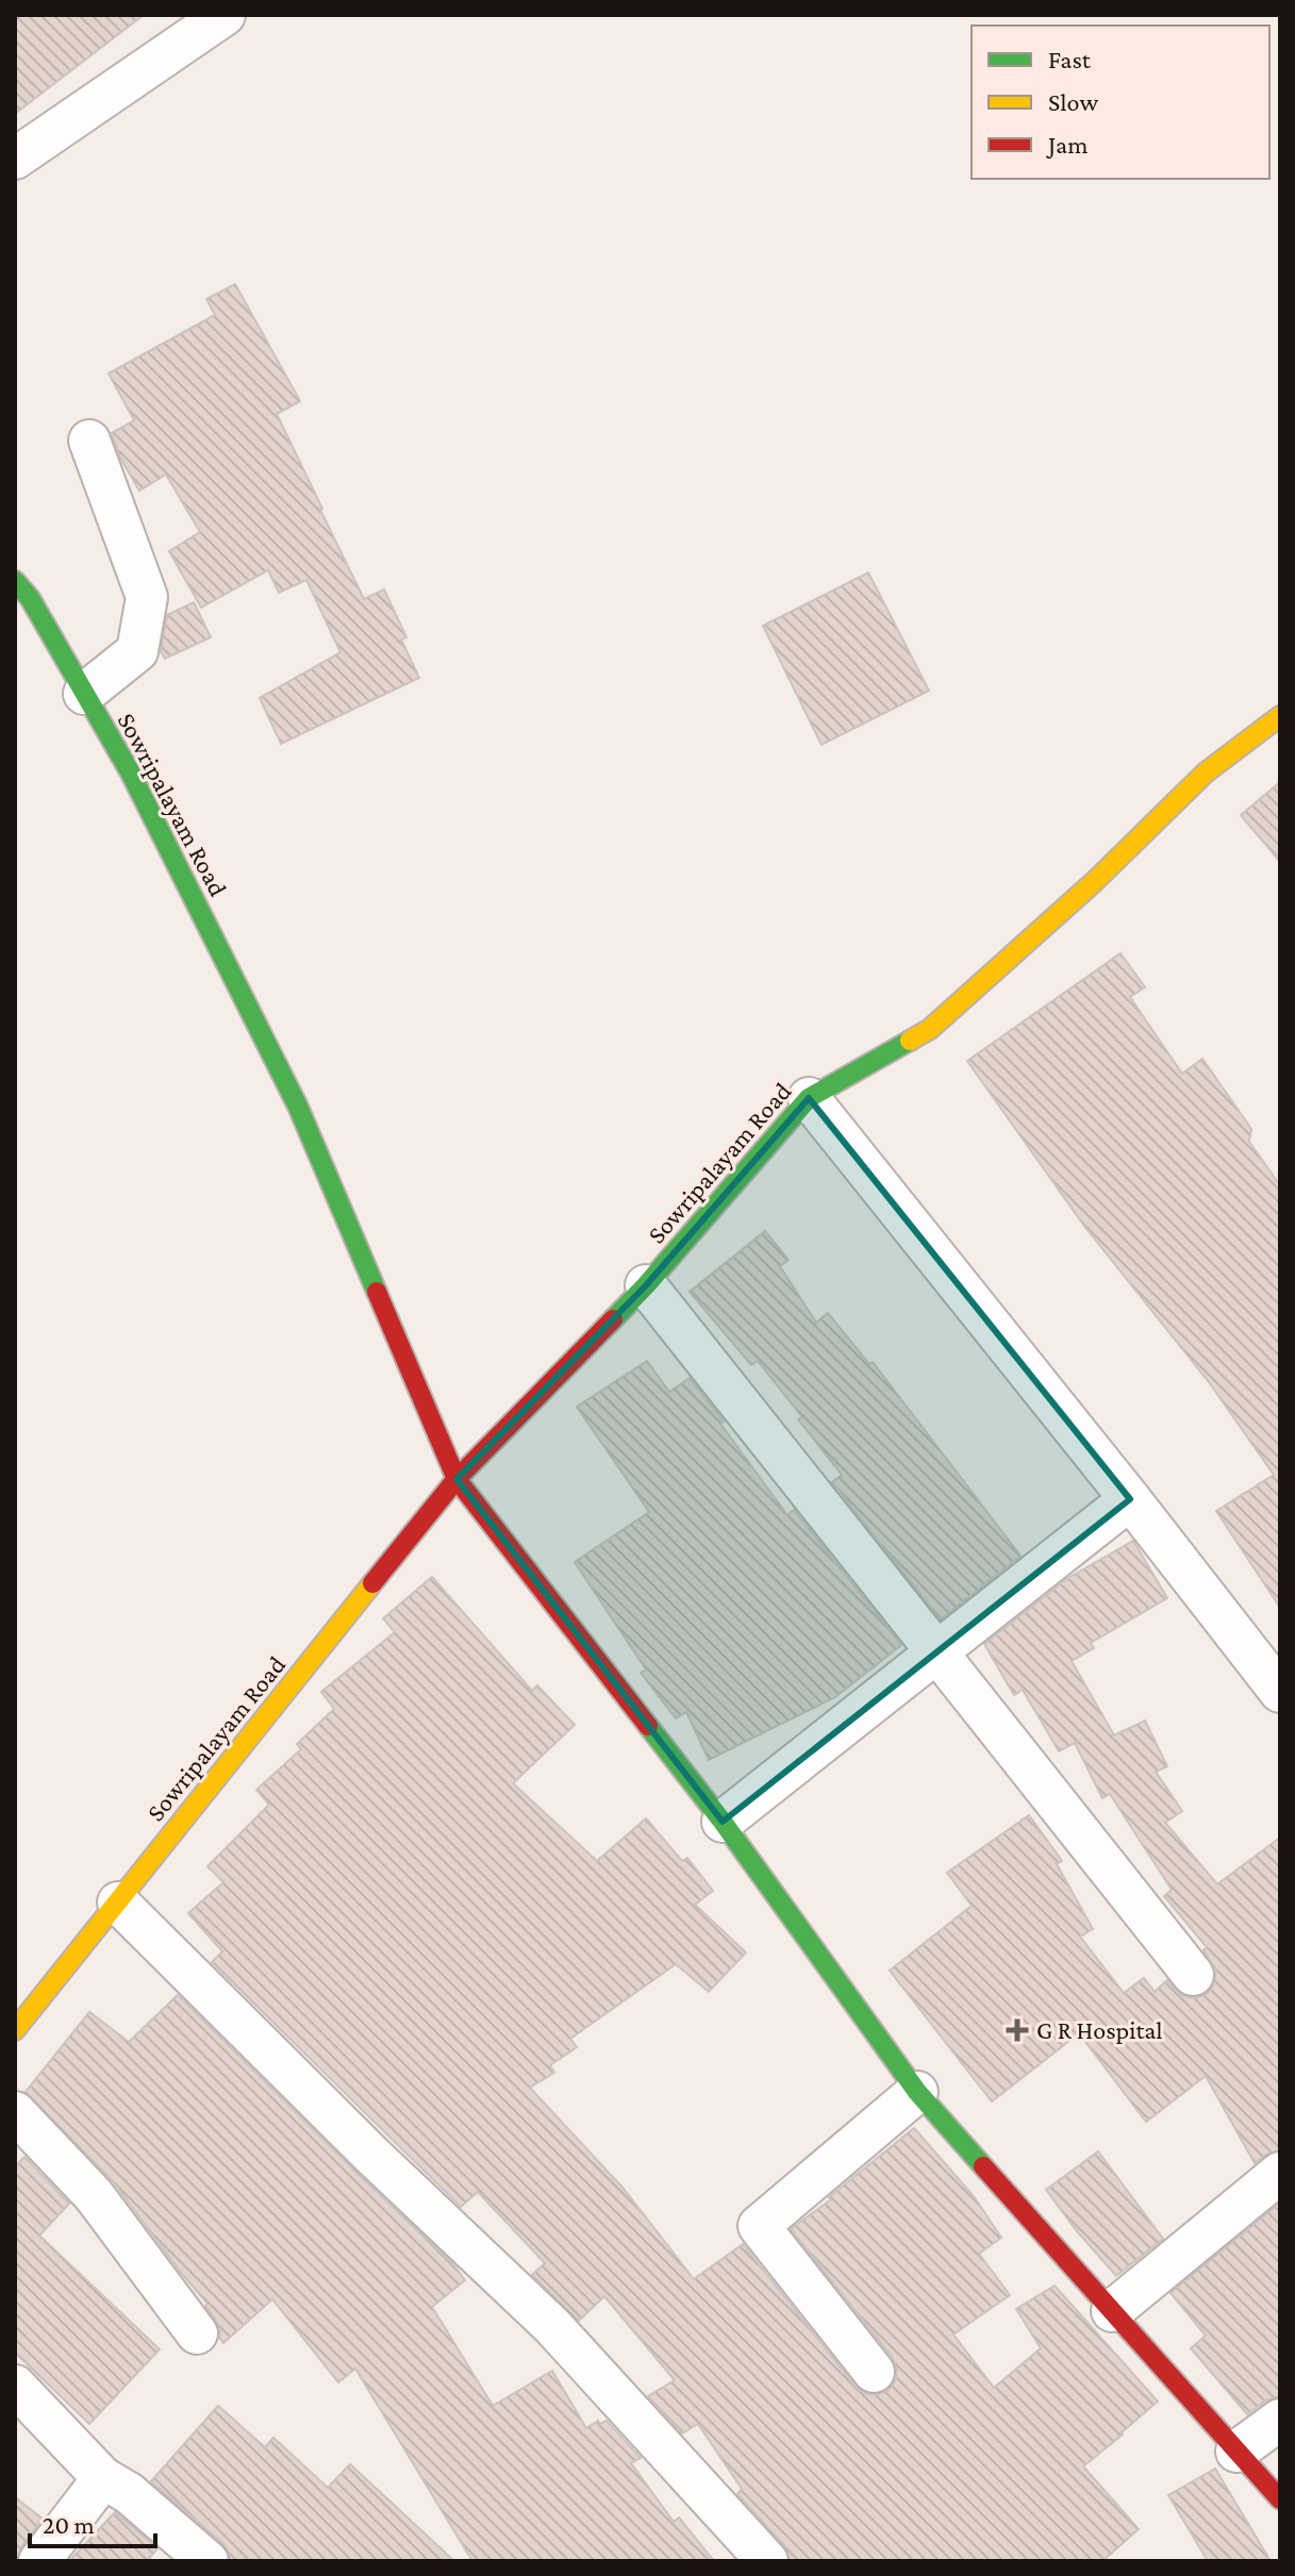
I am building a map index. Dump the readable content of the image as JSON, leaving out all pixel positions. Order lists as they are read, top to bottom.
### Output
{
  "streets": {
    "street": ["Sowripalayam Road"]
  },
  "places": {
    "health": ["G R Hospital"]
  },
  "legend": ["Fast", "Slow", "Jam"],
  "scale_bar": "20 m"
}
